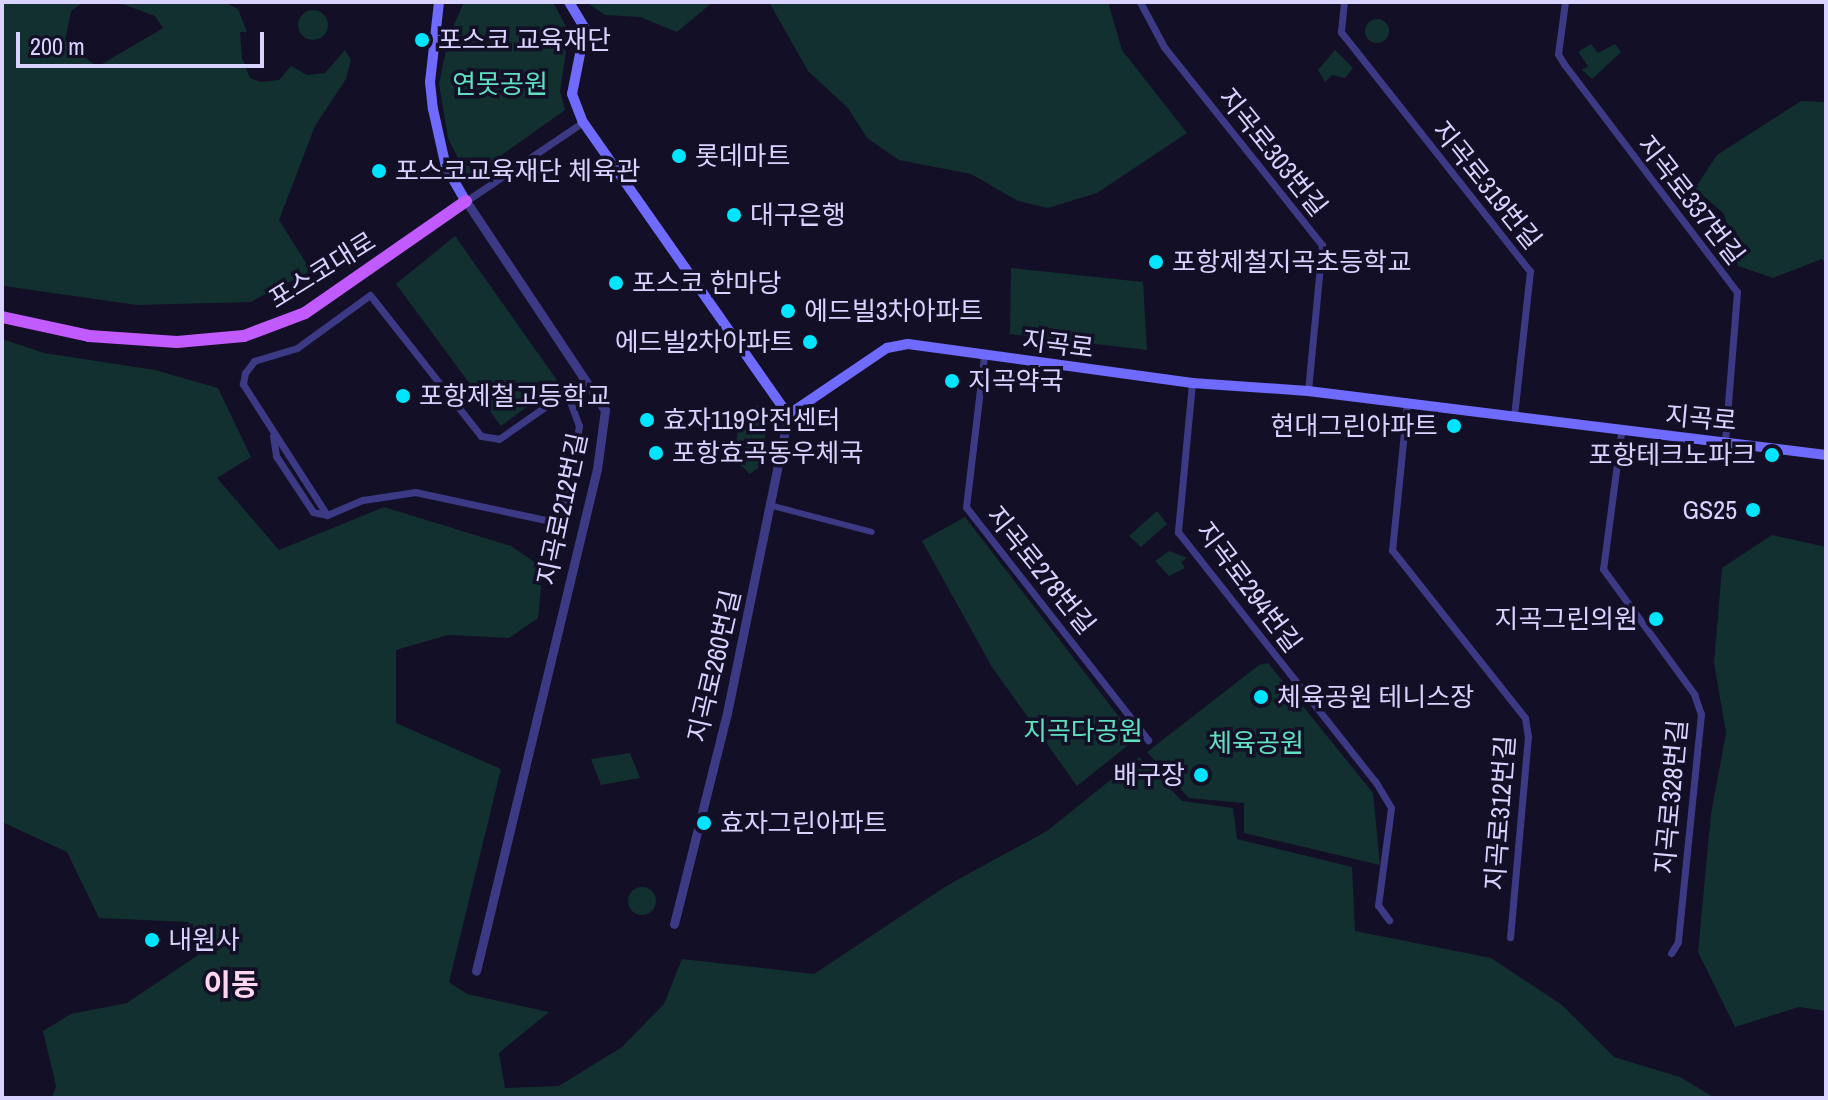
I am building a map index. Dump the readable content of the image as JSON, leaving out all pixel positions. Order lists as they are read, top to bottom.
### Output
{
  "streets": {
    "main road": ["포스코대로", "지곡로", "지곡로212번길"],
    "street": [
      "지곡로303번길",
      "지곡로319번길",
      "지곡로337번길",
      "지곡로278번길",
      "지곡로294번길",
      "지곡로260번길",
      "지곡로328번길",
      "지곡로312번길"
    ]
  },
  "crossings": [
    ["지곡로303번길", "지곡로"],
    ["지곡로319번길", "지곡로"],
    ["지곡로337번길", "지곡로"],
    ["포스코대로", "지곡로212번길"],
    ["지곡로", "지곡로278번길"],
    ["지곡로", "지곡로294번길"],
    ["지곡로", "지곡로260번길"],
    ["지곡로", "지곡로328번길"],
    ["지곡로", "지곡로312번길"]
  ],
  "districts": ["이동"],
  "parks": ["연못공원", "지곡다공원", "체육공원"],
  "places": [
    "포스코 교육재단",
    "롯데마트",
    "포스코교육재단 체육관",
    "대구은행",
    "포항제철지곡초등학교",
    "포스코 한마당",
    "에드빌3차아파트",
    "에드빌2차아파트",
    "지곡약국",
    "포항제철고등학교",
    "효자119안전센터",
    "현대그린아파트",
    "포항효곡동우체국",
    "포항테크노파크",
    "GS25",
    "지곡그린의원",
    "체육공원 테니스장",
    "배구장",
    "효자그린아파트",
    "내원사"
  ],
  "scale_bar": "200 m"
}
